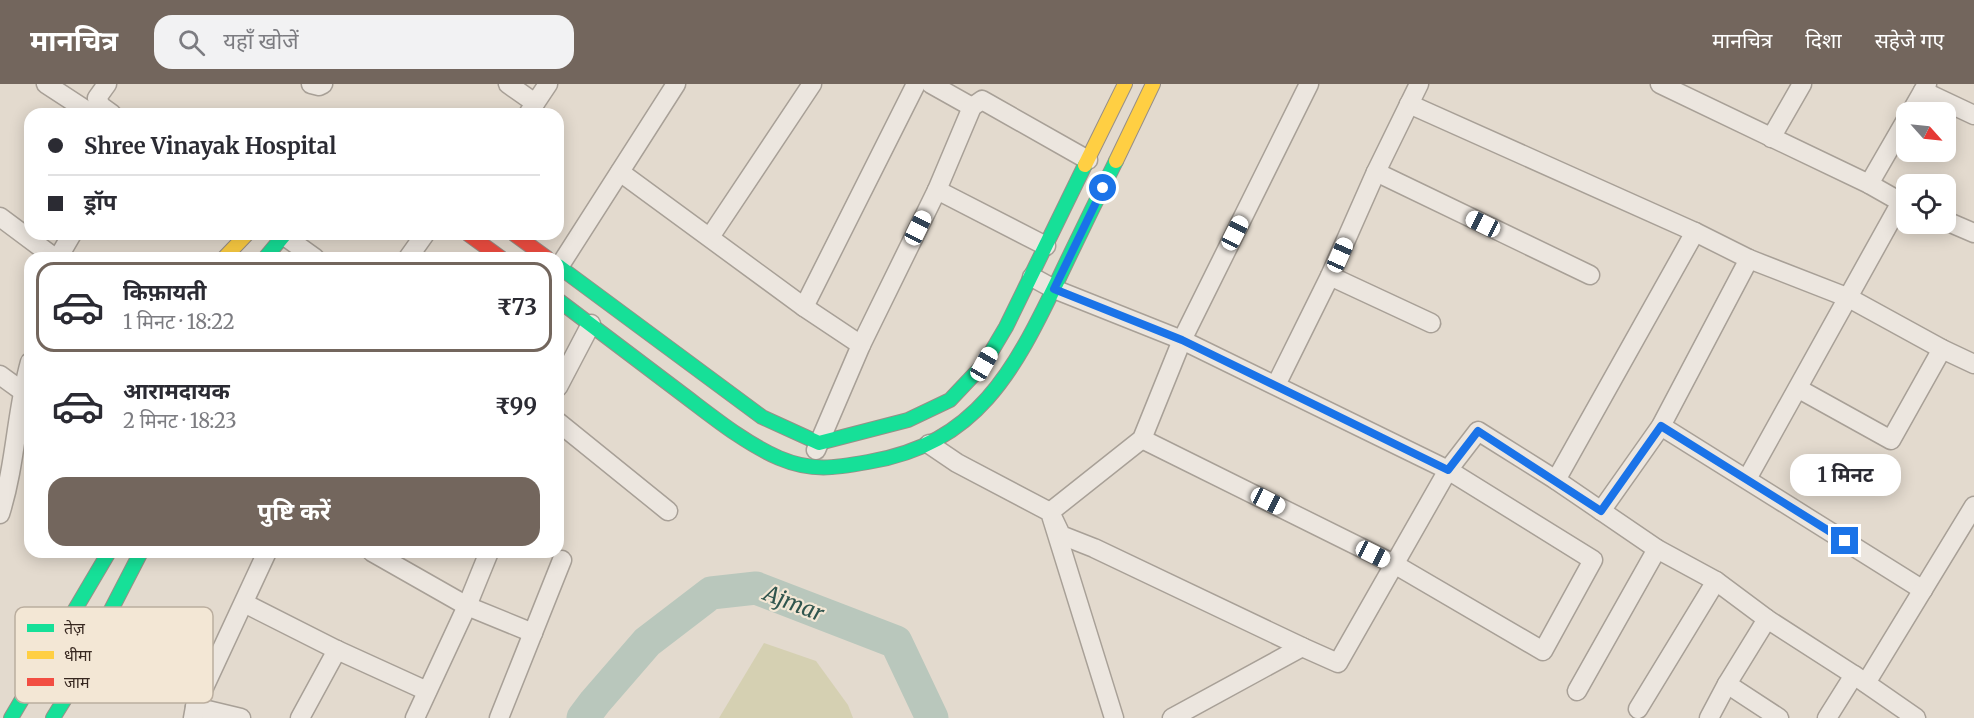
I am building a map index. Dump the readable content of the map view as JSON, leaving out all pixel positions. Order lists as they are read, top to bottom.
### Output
{
  "water": ["Ajmar"],
  "legend": ["तेज़", "धीमा", "जाम"],
  "north": "bottom right",
  "page": {
    "header": "मानचित्र",
    "search": "यहाँ खोजें",
    "nav": ["मानचित्र", "दिशा", "सहेजे गए"],
    "banner": ["Shree Vinayak Hospital", "ड्रॉप"],
    "list": [
      {
        "name": "किफ़ायती",
        "note": "1 मिनट · 18:22",
        "value": "₹73"
      },
      {
        "name": "आरामदायक",
        "note": "2 मिनट · 18:23",
        "value": "₹99"
      }
    ],
    "bubble": "1 मिनट",
    "buttons": "पुष्टि करें"
  }
}
